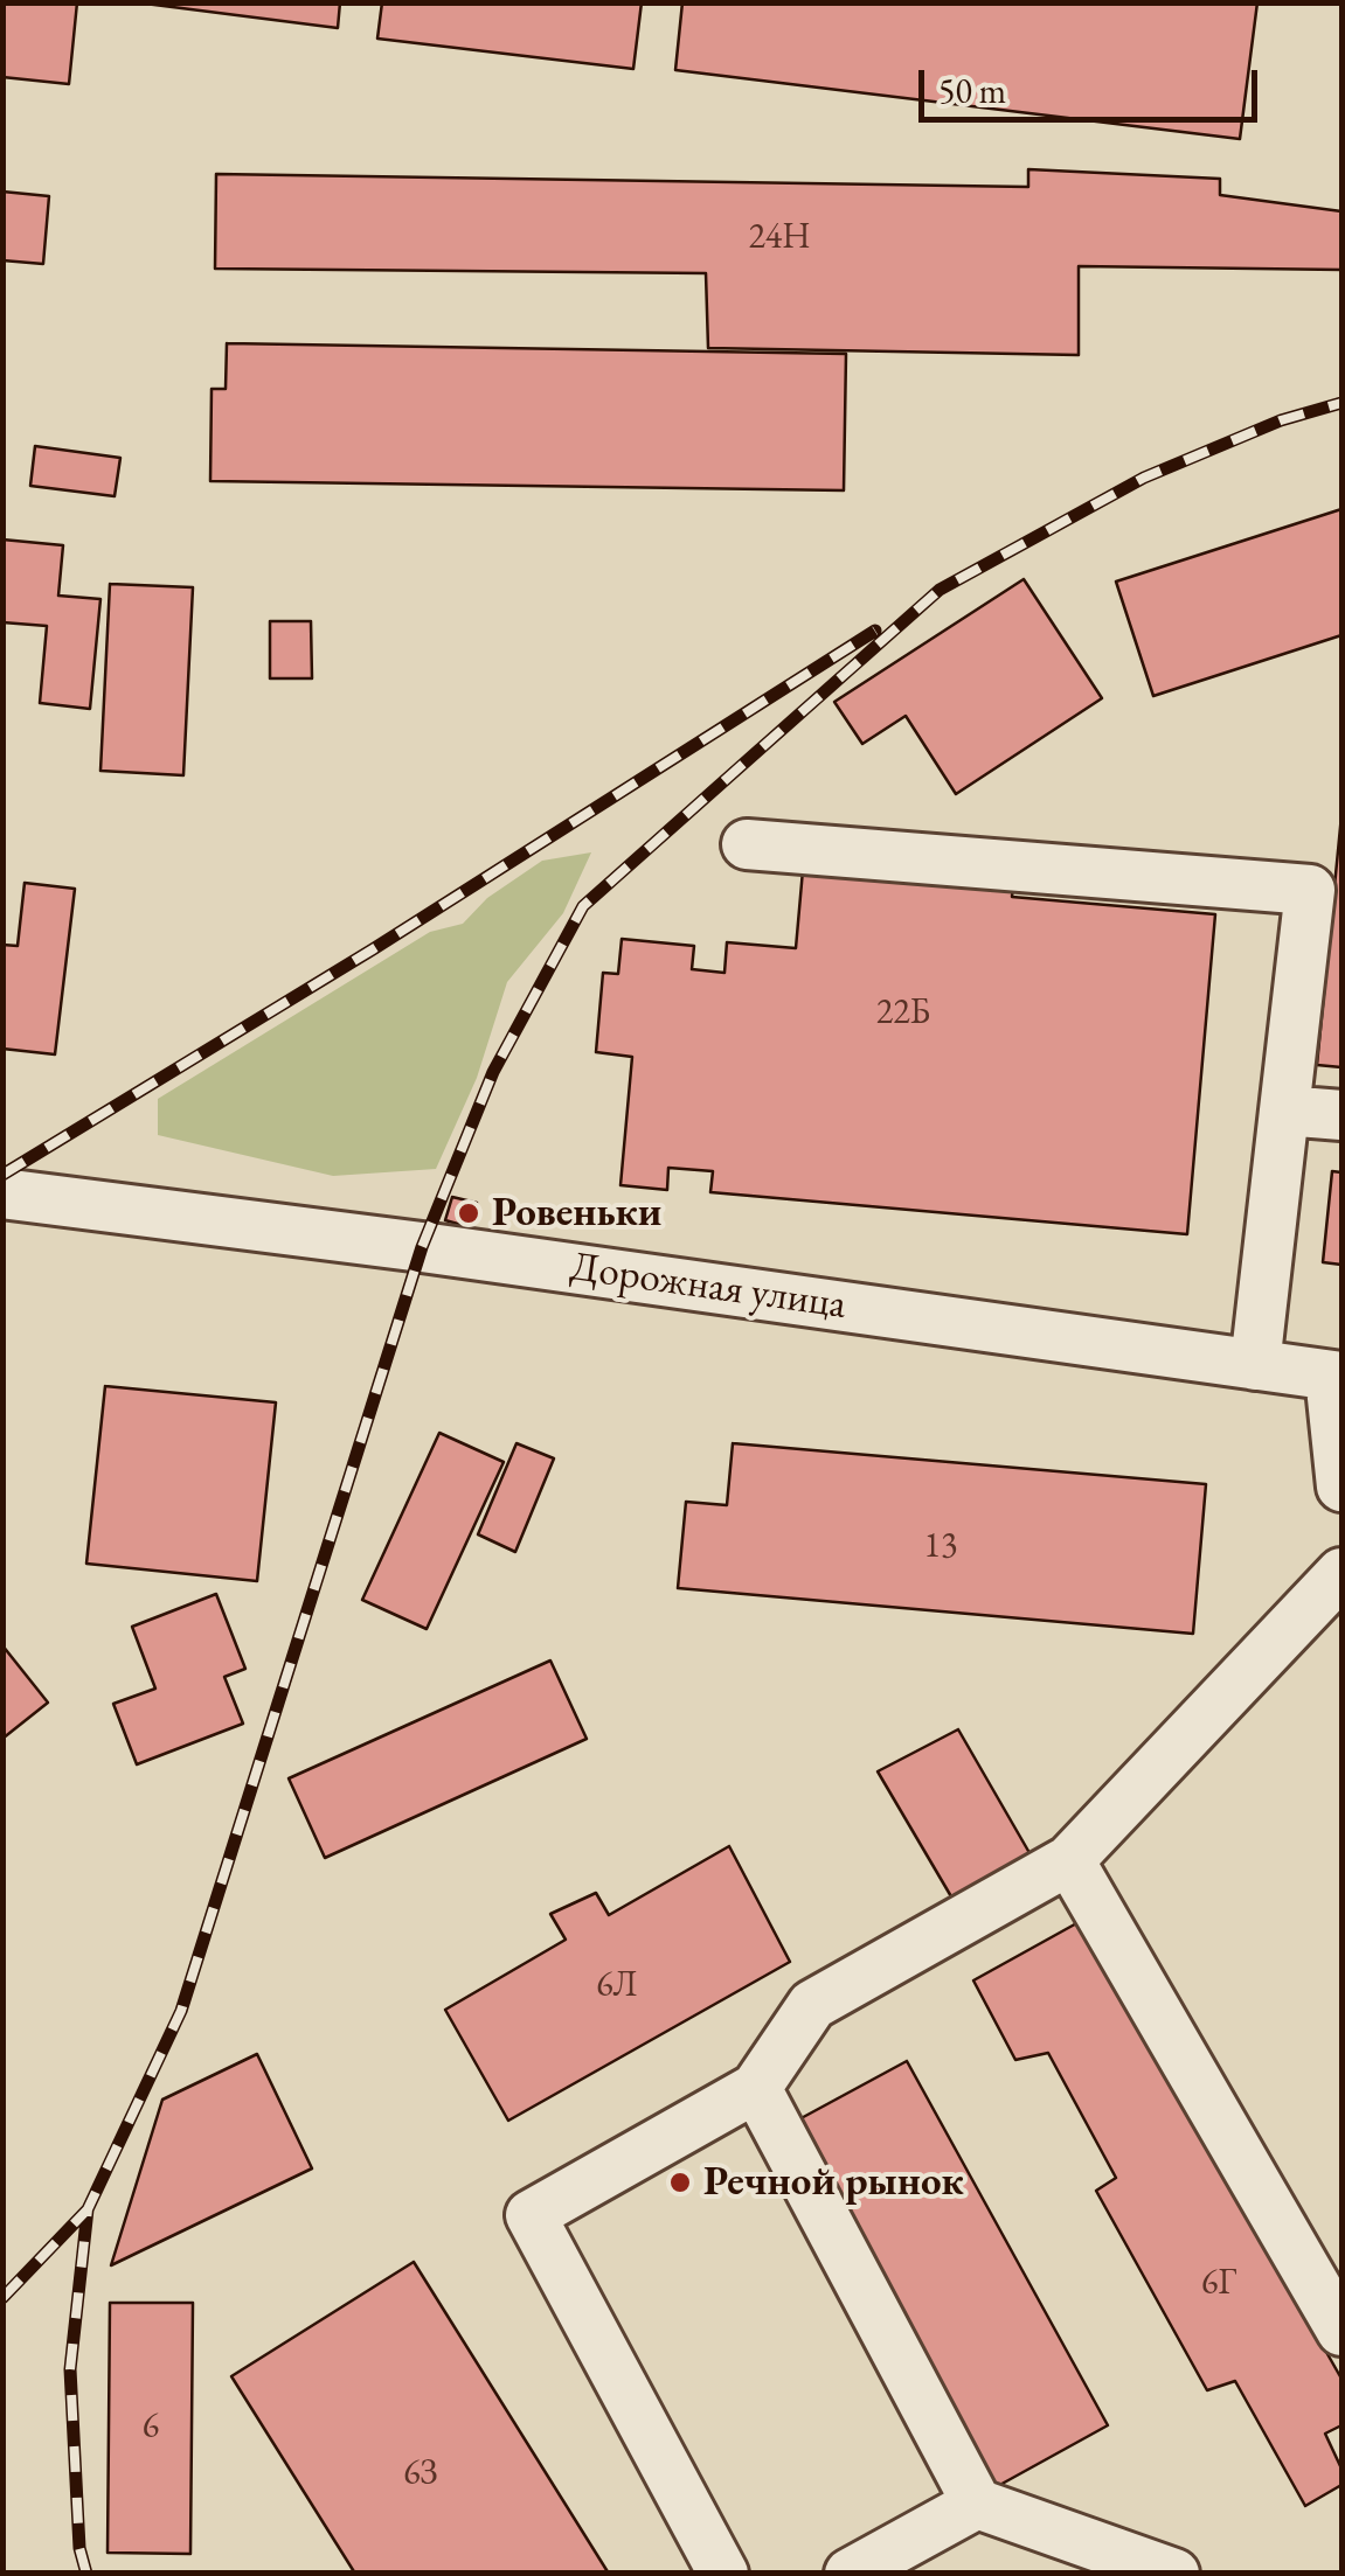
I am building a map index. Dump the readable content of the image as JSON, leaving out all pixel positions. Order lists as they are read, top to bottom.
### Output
{
  "streets": {
    "street": ["Дорожная улица"]
  },
  "places": ["Ровеньки", "Речной рынок"],
  "house_numbers": [
    "24Н",
    "22Б",
    "13",
    "6Л",
    "6Г",
    "6",
    "6З"
  ],
  "scale_bar": "50 m"
}
